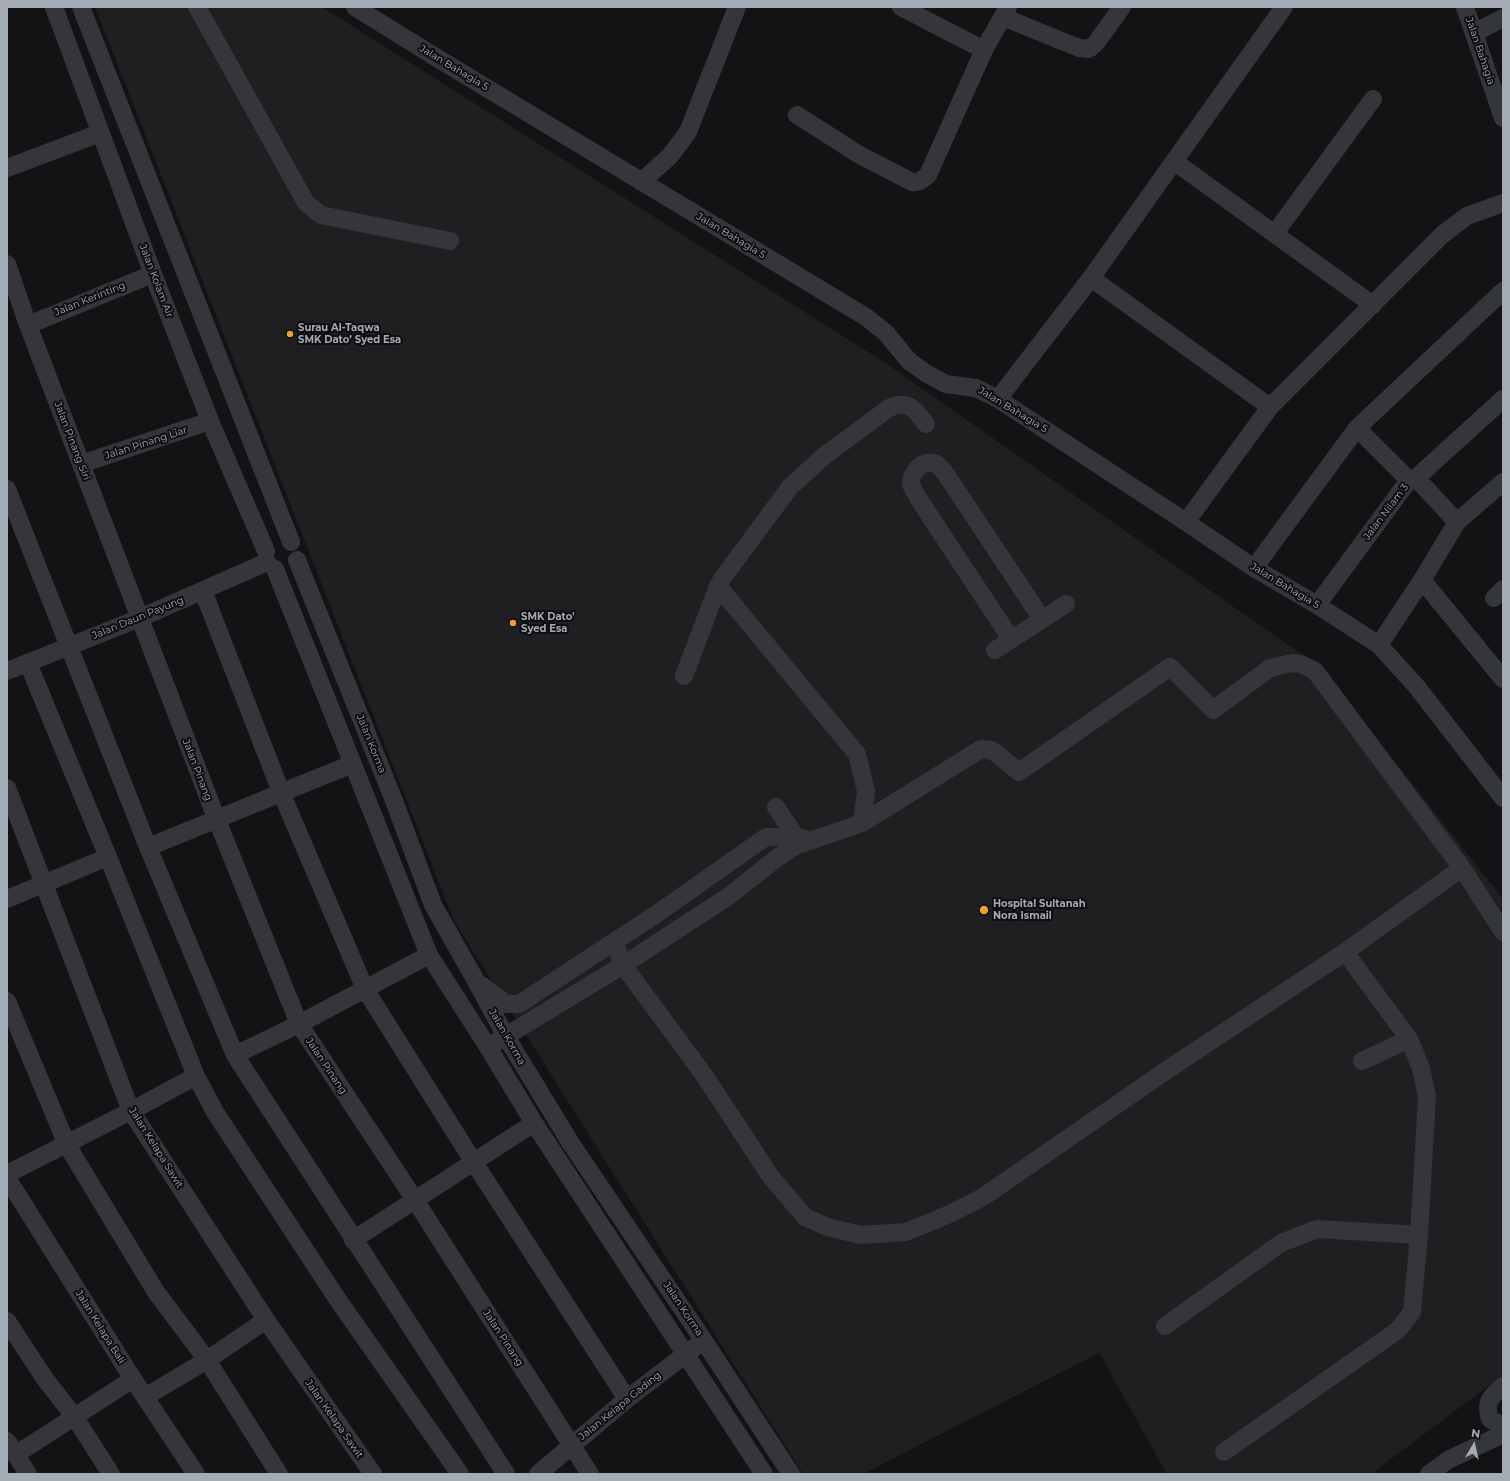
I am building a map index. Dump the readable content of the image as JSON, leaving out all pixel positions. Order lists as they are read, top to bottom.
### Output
{
  "streets": {
    "street": [
      "Jalan Bahagia",
      "Jalan Bahagia 5",
      "Jalan Kolam Air",
      "Jalan Kerinting",
      "Jalan Pinang Siri",
      "Jalan Pinang Liar",
      "Jalan Nilam 3",
      "Jalan Daun Payung",
      "Jalan Korma",
      "Jalan Pinang",
      "Jalan Kelapa Sawit",
      "Jalan Kelapa Bali",
      "Jalan Kelapa Gading"
    ]
  },
  "crossings": [
    ["Jalan Bahagia 5", "Jalan Nilam 3"],
    ["Jalan Kolam Air", "Jalan Kerinting"],
    ["Jalan Kolam Air", "Jalan Pinang Liar"],
    ["Jalan Kolam Air", "Jalan Daun Payung"],
    ["Jalan Kolam Air", "Jalan Korma"],
    ["Jalan Kerinting", "Jalan Pinang Siri"],
    ["Jalan Pinang Siri", "Jalan Pinang Liar"],
    ["Jalan Pinang Siri", "Jalan Daun Payung"],
    ["Jalan Pinang Siri", "Jalan Pinang"],
    ["Jalan Daun Payung", "Jalan Korma"],
    ["Jalan Daun Payung", "Jalan Pinang"],
    ["Jalan Korma", "Jalan Kelapa Gading"],
    ["Jalan Pinang", "Jalan Kelapa Gading"]
  ],
  "places": ["Surau Al-Taqwa SMK Dato’ Syed Esa", "SMK Dato' Syed Esa", "Hospital Sultanah Nora Ismail"],
  "north": "top"
}
